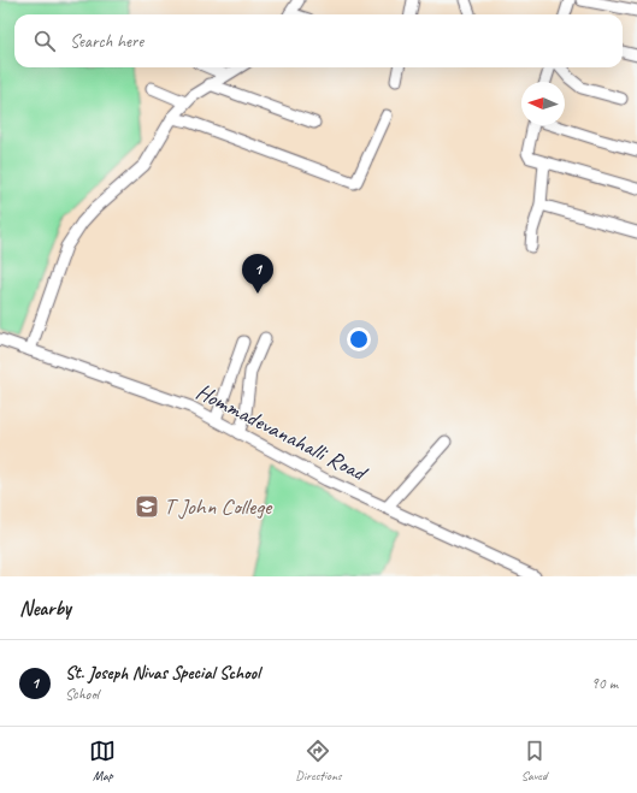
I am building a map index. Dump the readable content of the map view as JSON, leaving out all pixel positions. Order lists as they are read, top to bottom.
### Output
{
  "streets": {
    "street": ["Hommadevanahalli Road"]
  },
  "places": {
    "school or university": ["T John College"]
  },
  "north": "left",
  "page": {
    "search": "Search here",
    "pins": "1",
    "heading": "Nearby",
    "list": [
      {
        "mark": "1",
        "name": "St. Joseph Nivas Special School",
        "note": "School",
        "value": "90 m"
      }
    ],
    "nav": ["Map", "Directions", "Saved"]
  }
}
